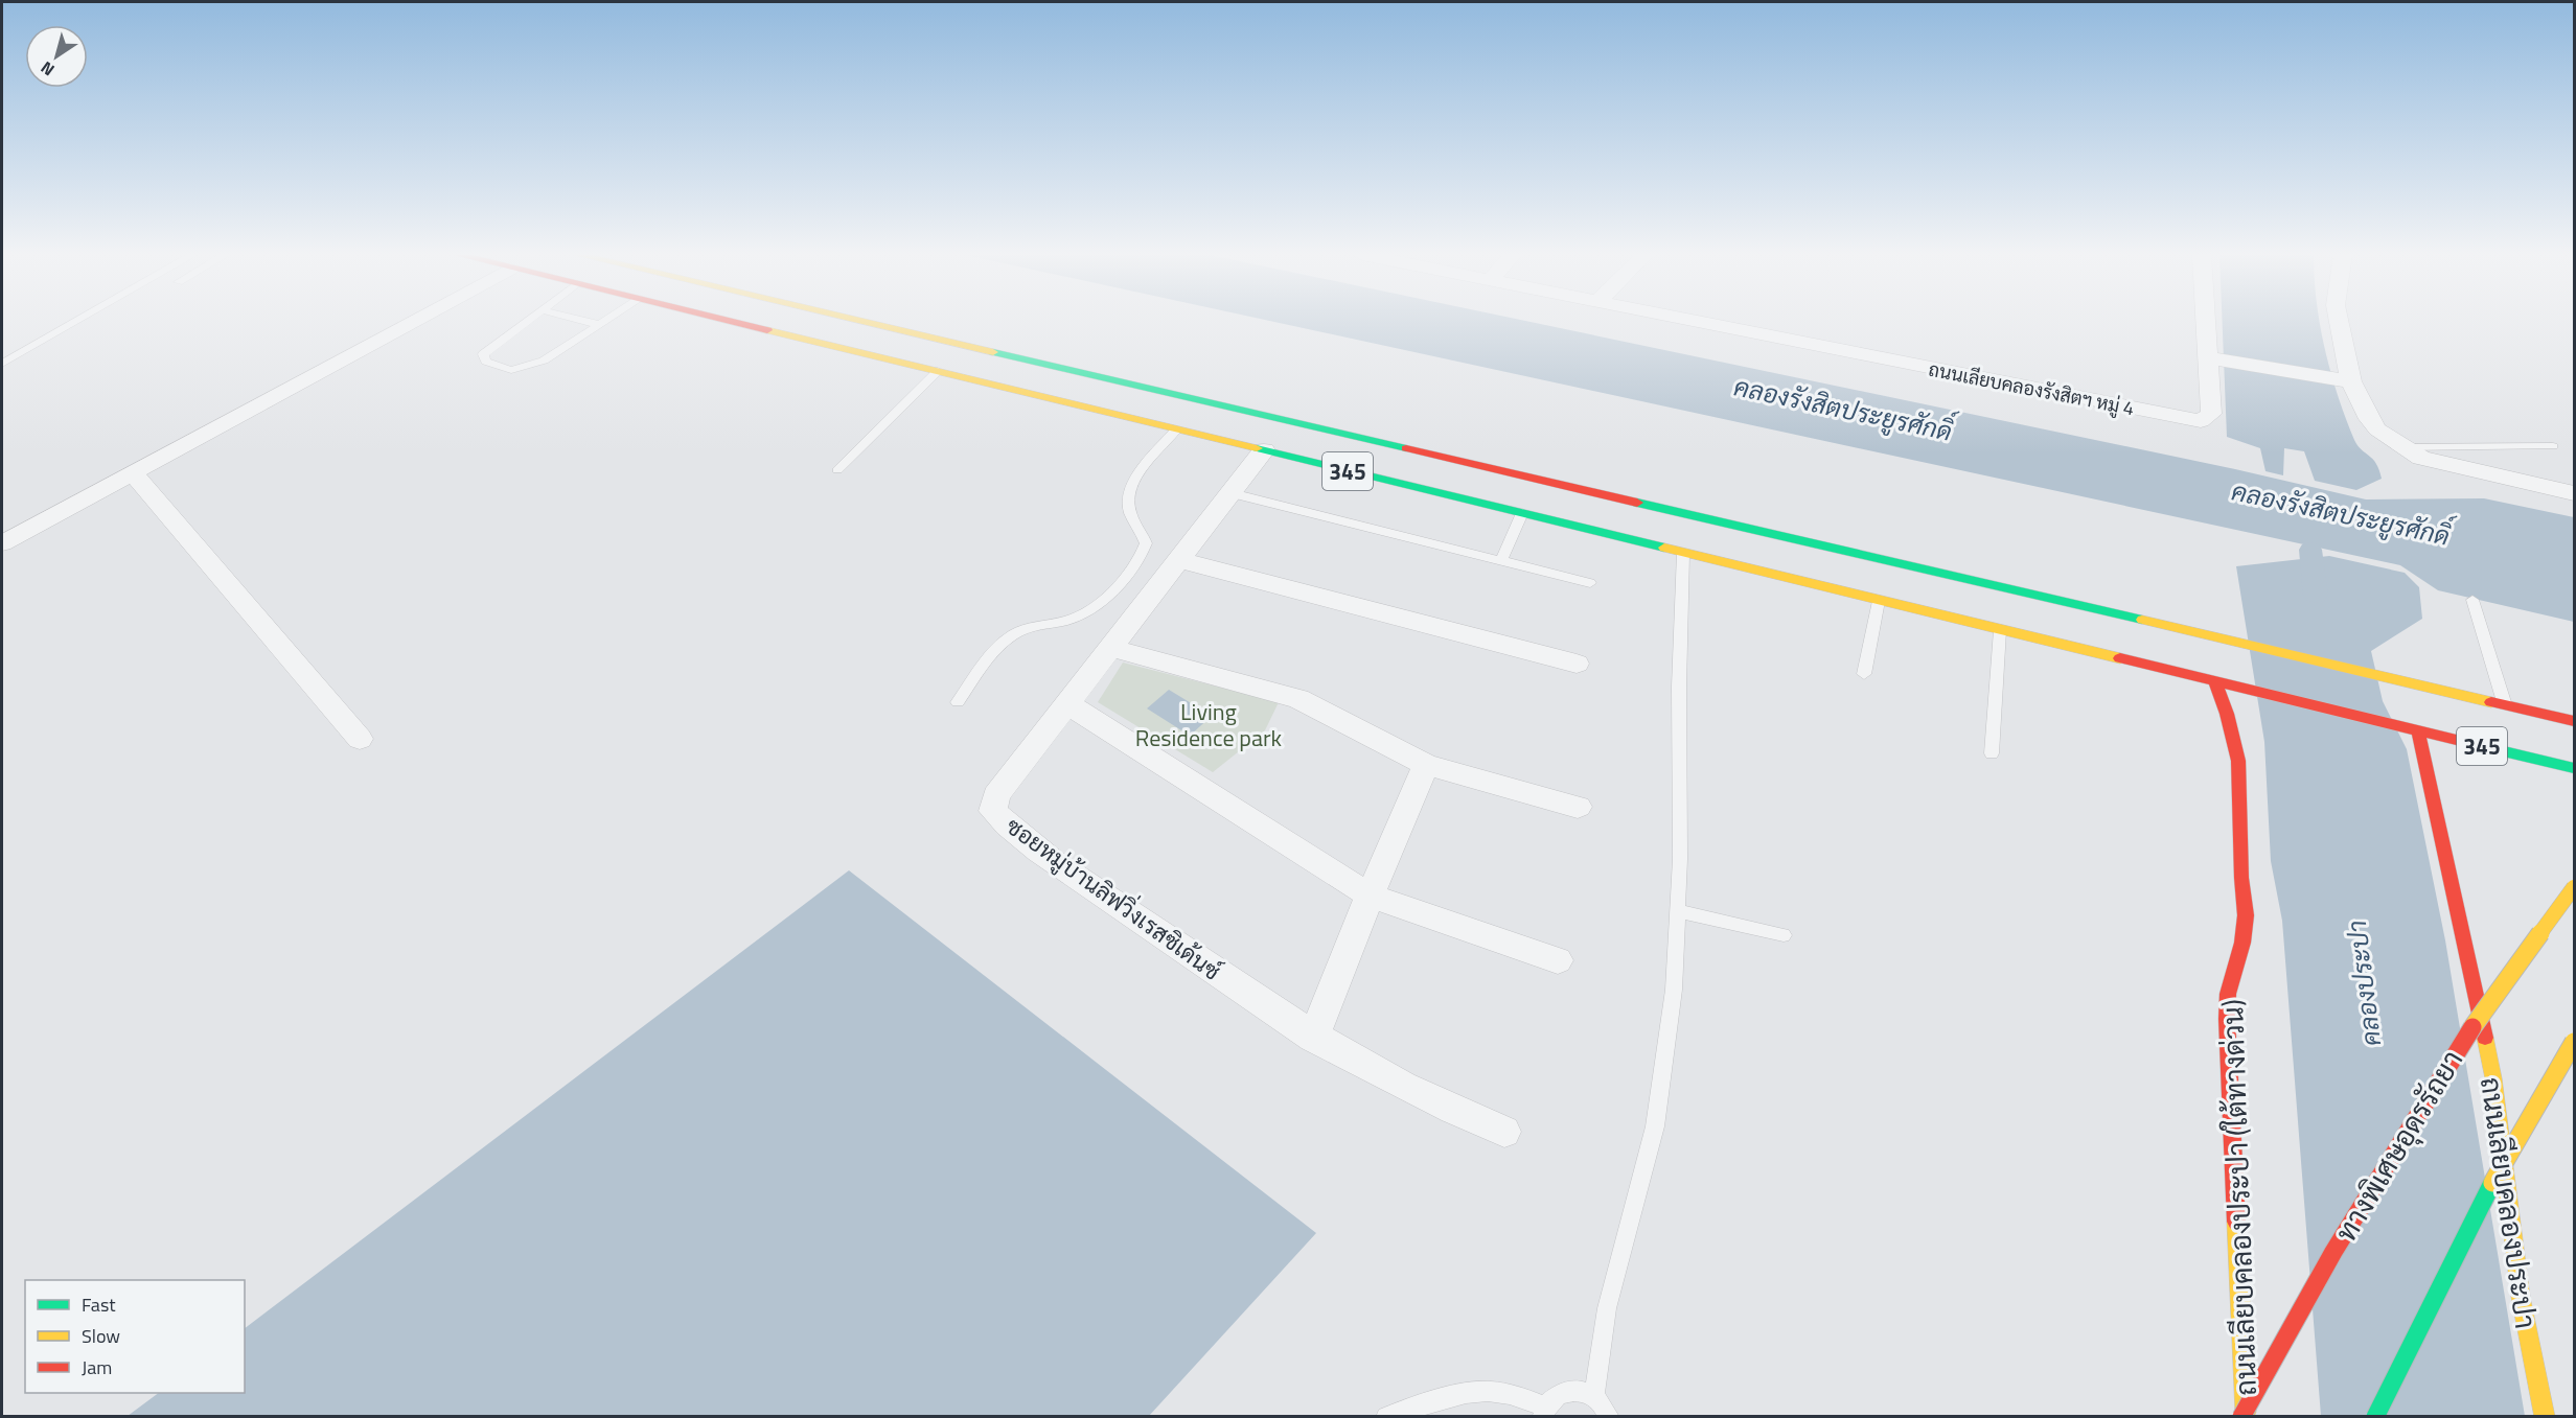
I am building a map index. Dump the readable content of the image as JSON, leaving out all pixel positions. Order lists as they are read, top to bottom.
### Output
{
  "streets": {
    "main road": [
      "345",
      "ทางพิเศษอุดรรัถยา",
      "ถนนเลียบคลองประปา (ใต้ทางด่วน)",
      "ถนนเลียบคลองประปา"
    ],
    "street": ["ถนนเลียบคลองรังสิตฯ หมู่ 4", "ซอยหมู่บ้านลิฟวิ่งเรสซิเด้นซ์"]
  },
  "crossings": [
    ["345", "ซอยหมู่บ้านลิฟวิ่งเรสซิเด้นซ์"],
    ["345", "ถนนเลียบคลองประปา (ใต้ทางด่วน)"],
    ["345", "ถนนเลียบคลองประปา"],
    ["ทางพิเศษอุดรรัถยา", "ถนนเลียบคลองประปา (ใต้ทางด่วน)"]
  ],
  "water": ["คลองรังสิตประยูรศักดิ์", "คลองประปา"],
  "parks": ["Living Residence park"],
  "legend": ["Fast", "Slow", "Jam"],
  "north": "bottom left"
}
